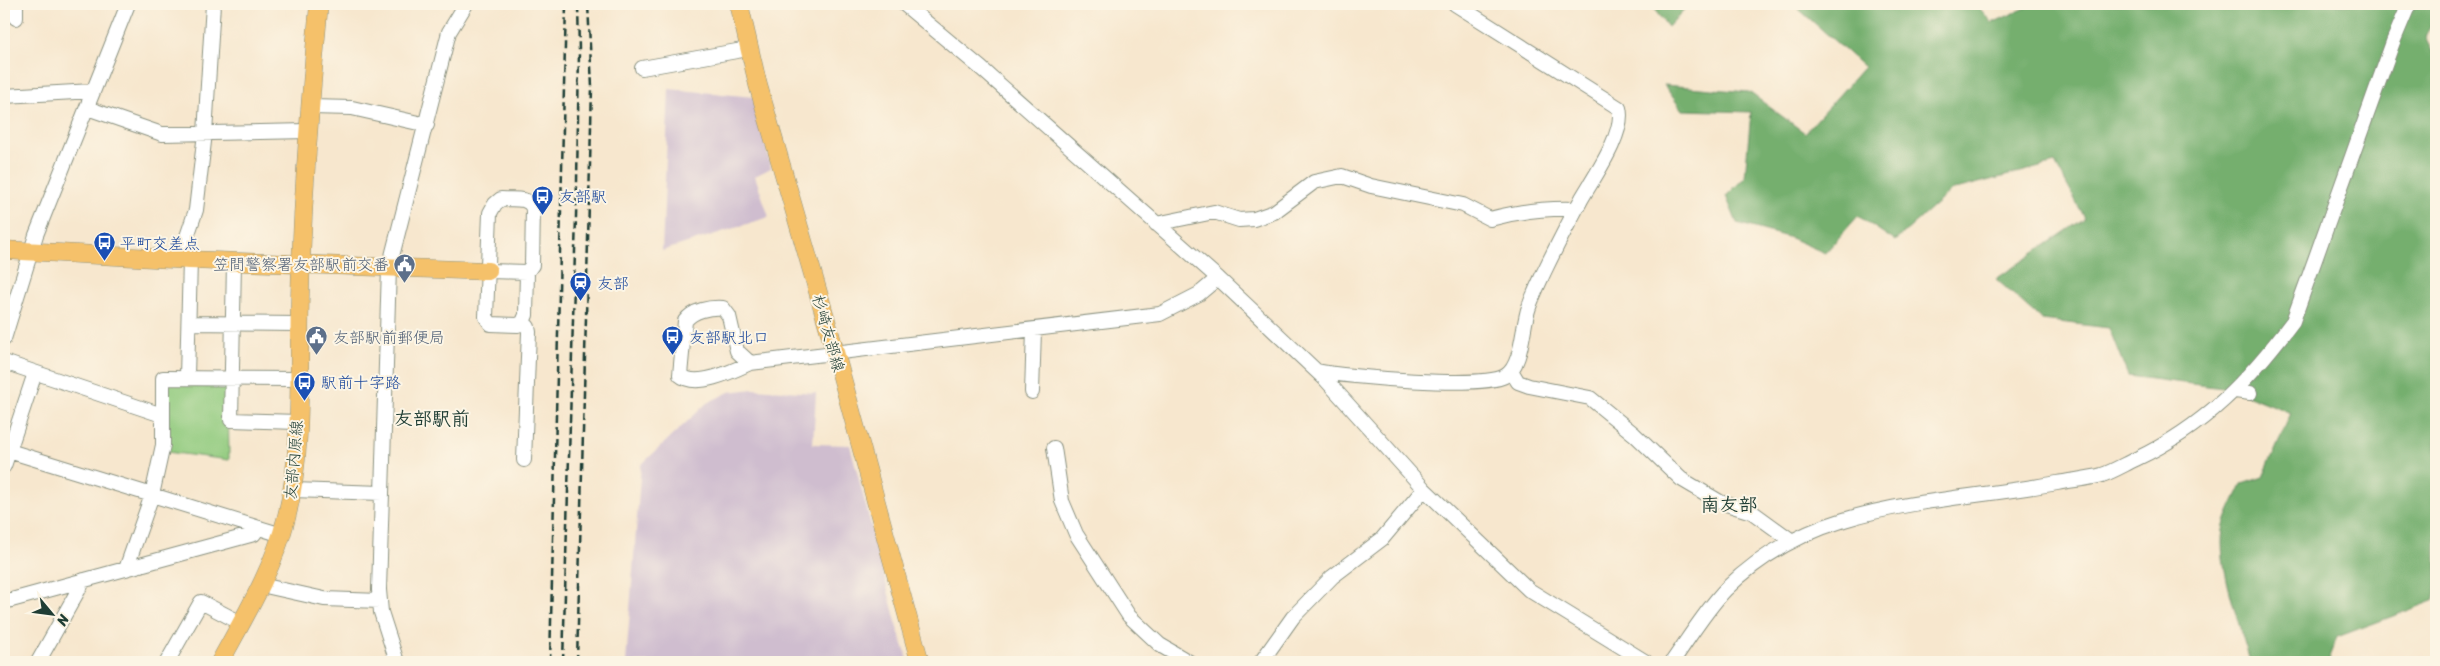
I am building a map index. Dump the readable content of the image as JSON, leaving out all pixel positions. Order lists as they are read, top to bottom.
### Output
{
  "streets": {
    "main road": ["杉崎友部線", "友部内原線"]
  },
  "districts": ["友部駅前", "南友部"],
  "places": {
    "bus stop": [
      "友部駅",
      "平町交差点",
      "友部駅北口",
      "駅前十字路"
    ],
    "public building": ["笠間警察署友部駅前交番", "友部駅前郵便局"],
    "station": ["友部"]
  },
  "north": "bottom right"
}
